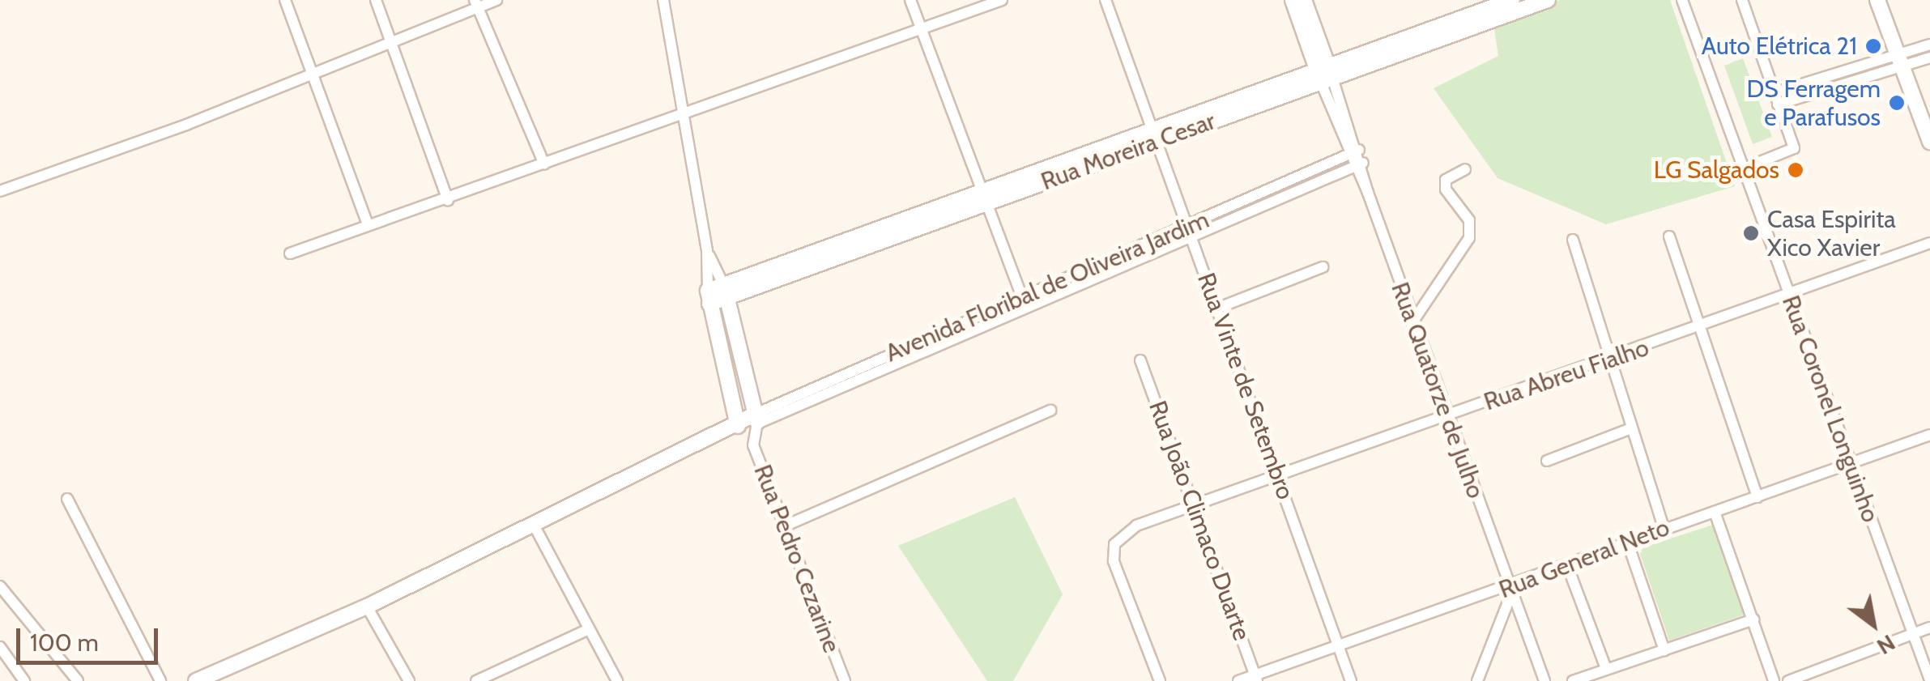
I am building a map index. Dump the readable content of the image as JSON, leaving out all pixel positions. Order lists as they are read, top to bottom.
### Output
{
  "streets": {
    "street": [
      "Rua Moreira Cesar",
      "Avenida Floribal de Oliveira Jardim",
      "Rua Abreu Fialho",
      "Rua Vinte de Setembro",
      "Rua Quatorze de Julho",
      "Rua Coronel Longuinho",
      "Rua João Climaco Duarte",
      "Rua Pedro Cezarine",
      "Rua General Neto"
    ]
  },
  "crossings": [
    ["Rua Moreira Cesar", "Rua Vinte de Setembro"],
    ["Rua Moreira Cesar", "Rua Quatorze de Julho"],
    ["Rua Moreira Cesar", "Rua Pedro Cezarine"],
    ["Avenida Floribal de Oliveira Jardim", "Rua Vinte de Setembro"],
    ["Avenida Floribal de Oliveira Jardim", "Rua Quatorze de Julho"],
    ["Avenida Floribal de Oliveira Jardim", "Rua Pedro Cezarine"],
    ["Rua Abreu Fialho", "Rua Vinte de Setembro"],
    ["Rua Abreu Fialho", "Rua Quatorze de Julho"],
    ["Rua Abreu Fialho", "Rua Coronel Longuinho"],
    ["Rua Abreu Fialho", "Rua João Climaco Duarte"],
    ["Rua Vinte de Setembro", "Rua General Neto"],
    ["Rua Quatorze de Julho", "Rua General Neto"],
    ["Rua Coronel Longuinho", "Rua General Neto"],
    ["Rua João Climaco Duarte", "Rua General Neto"]
  ],
  "places": [
    "Auto Elétrica 21",
    "DS Ferragem e Parafusos",
    "LG Salgados",
    "Casa Espirita Xico Xavier"
  ],
  "scale_bar": "100 m",
  "north": "bottom right"
}
